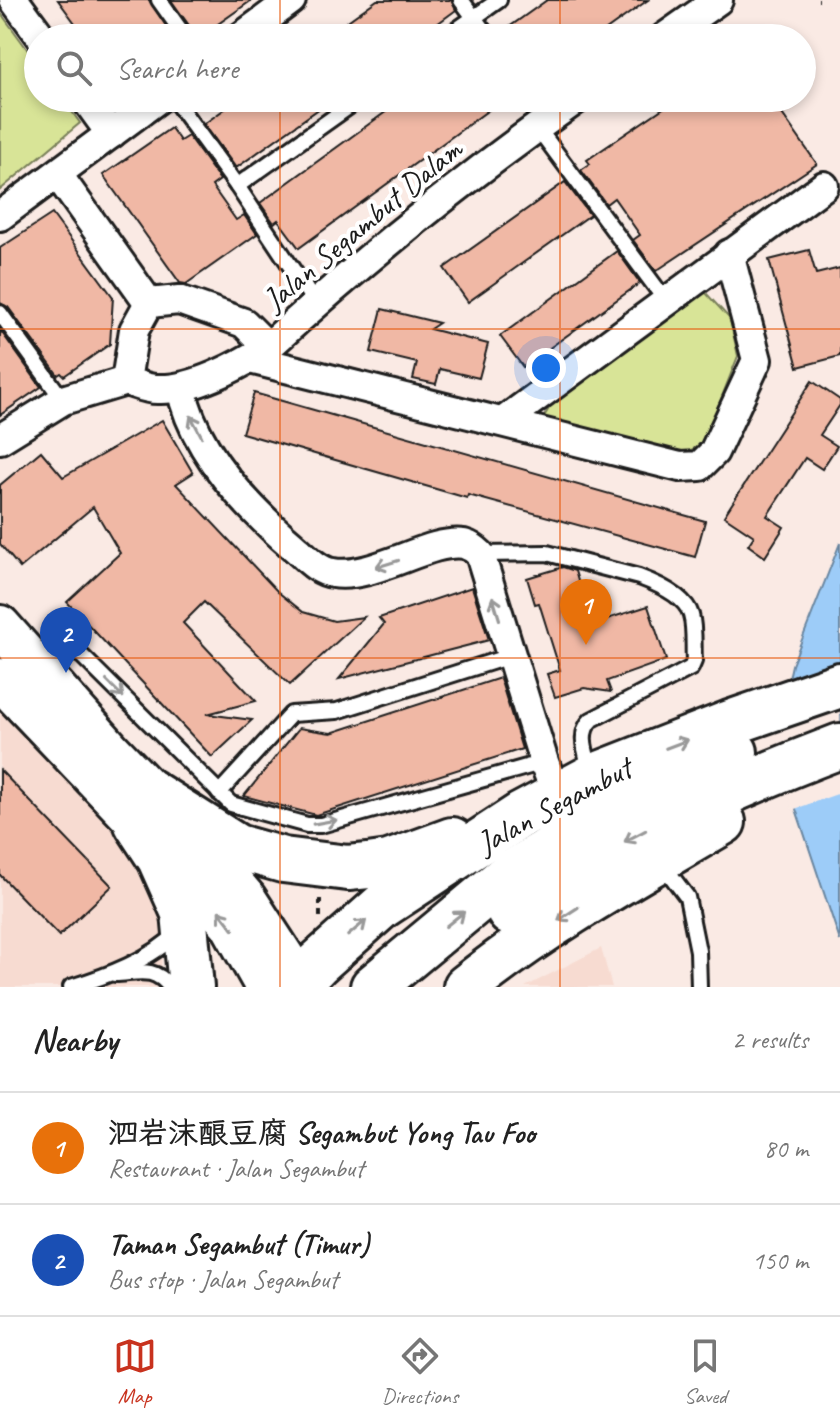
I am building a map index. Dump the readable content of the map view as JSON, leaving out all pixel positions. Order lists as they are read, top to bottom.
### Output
{
  "streets": {
    "main road": ["Jalan Segambut"],
    "street": ["Jalan Segambut Dalam"]
  },
  "page": {
    "search": "Search here",
    "pins": ["1", "2"],
    "heading": ["Nearby", "2 results"],
    "list": [
      {
        "mark": "1",
        "name": "泗岩沫酿豆腐 Segambut Yong Tau Foo",
        "note": "Restaurant · Jalan Segambut",
        "value": "80 m"
      },
      {
        "mark": "2",
        "name": "Taman Segambut (Timur)",
        "note": "Bus stop · Jalan Segambut",
        "value": "150 m"
      }
    ],
    "nav": ["Map", "Directions", "Saved"]
  }
}
